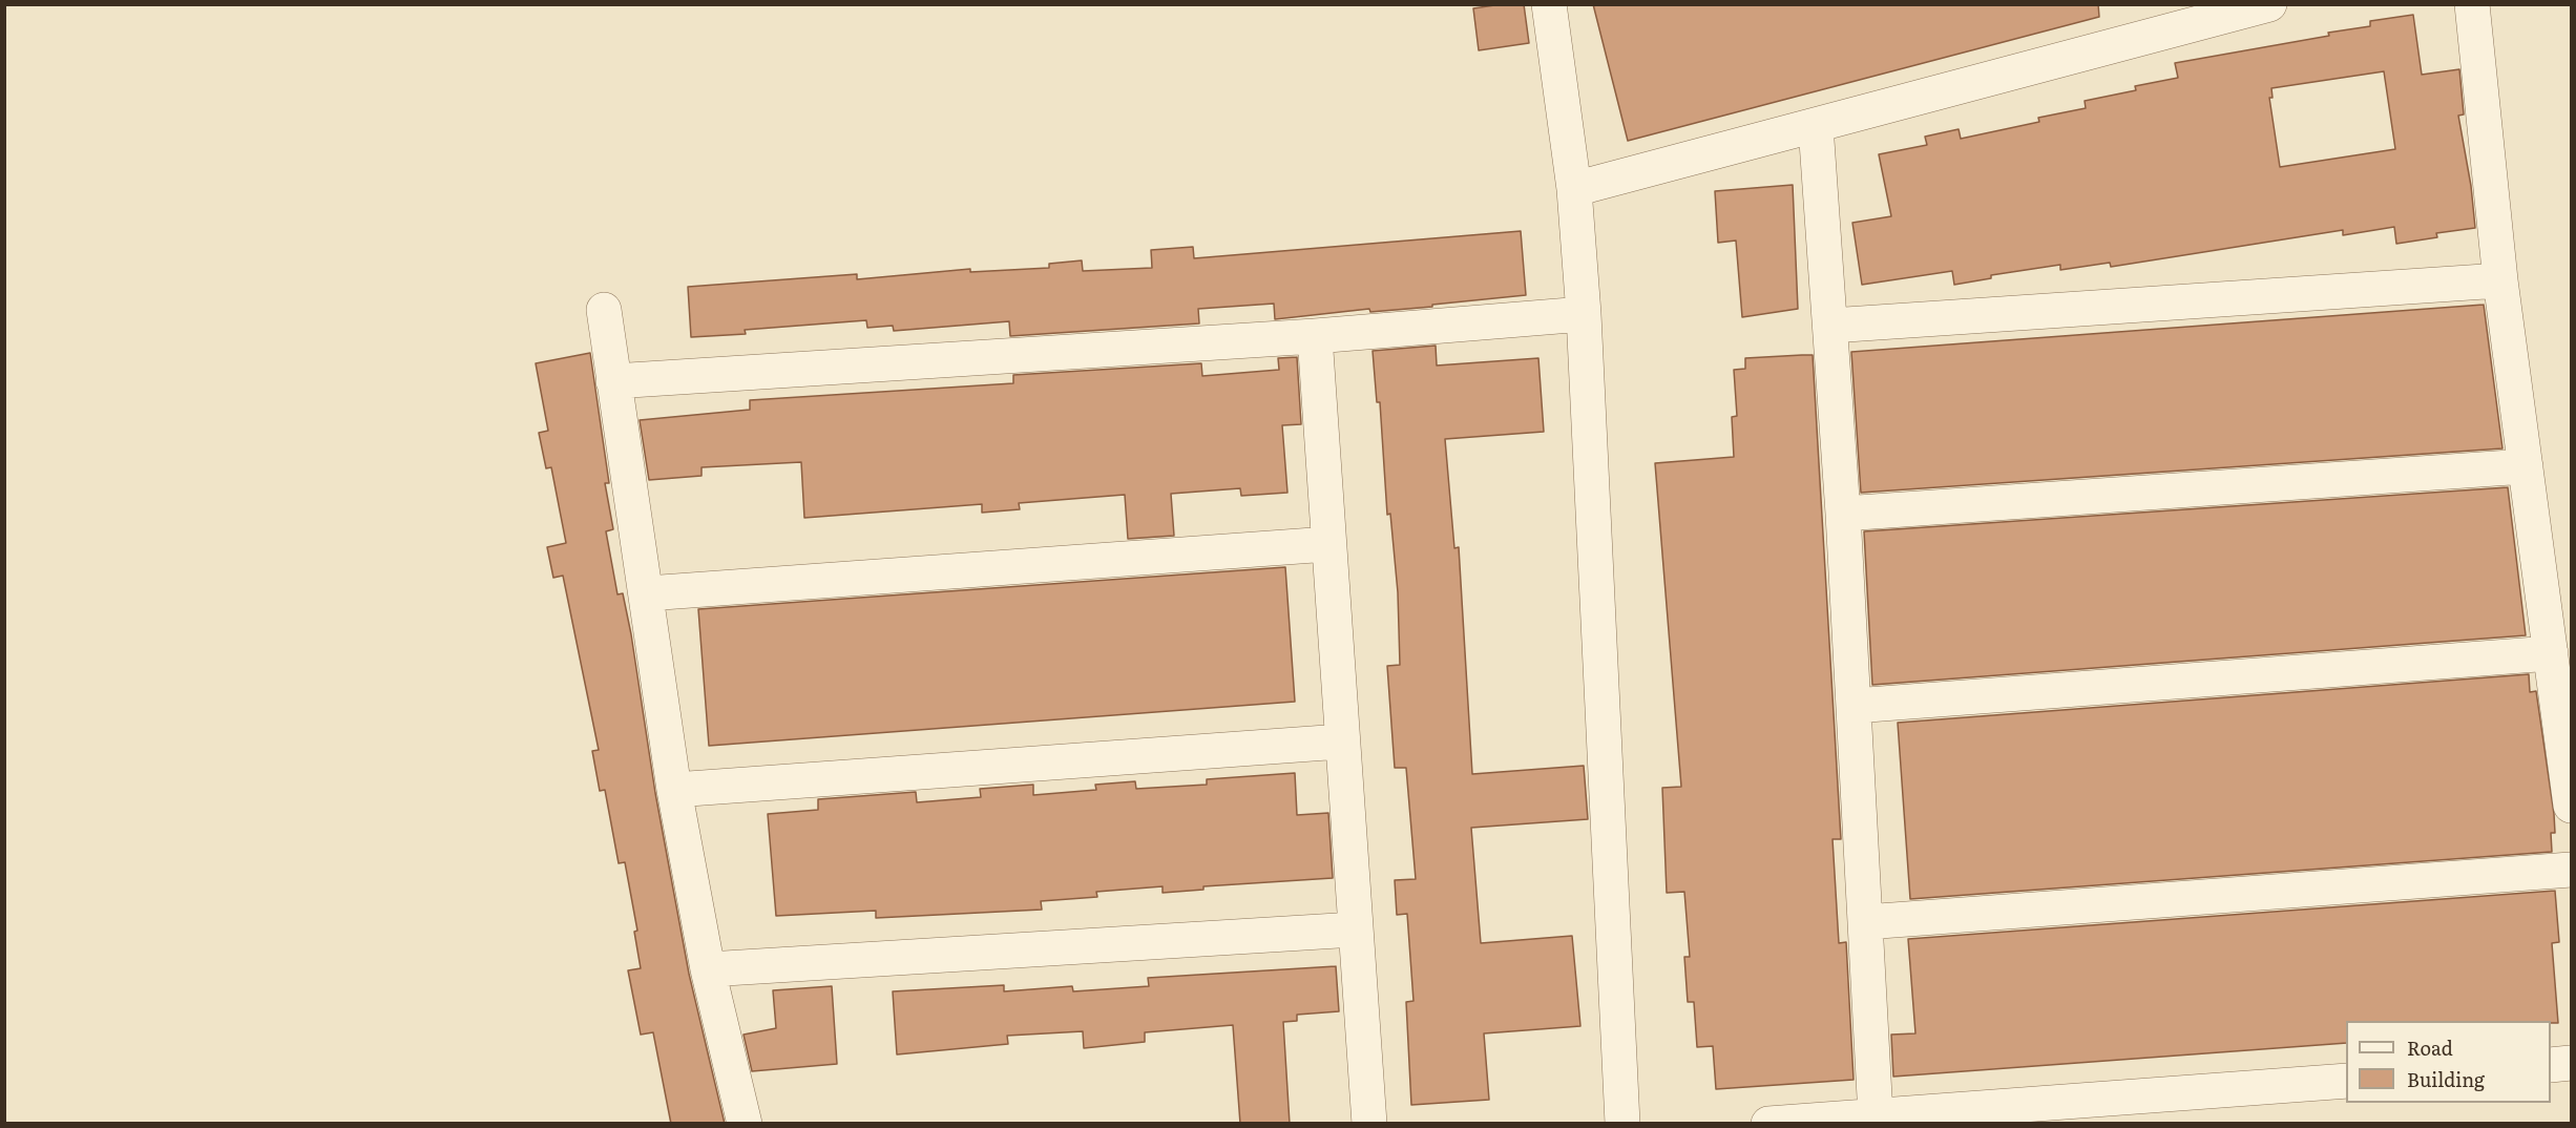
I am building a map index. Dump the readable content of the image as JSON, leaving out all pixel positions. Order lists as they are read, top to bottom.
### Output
{
  "legend": ["Road", "Building"]
}
